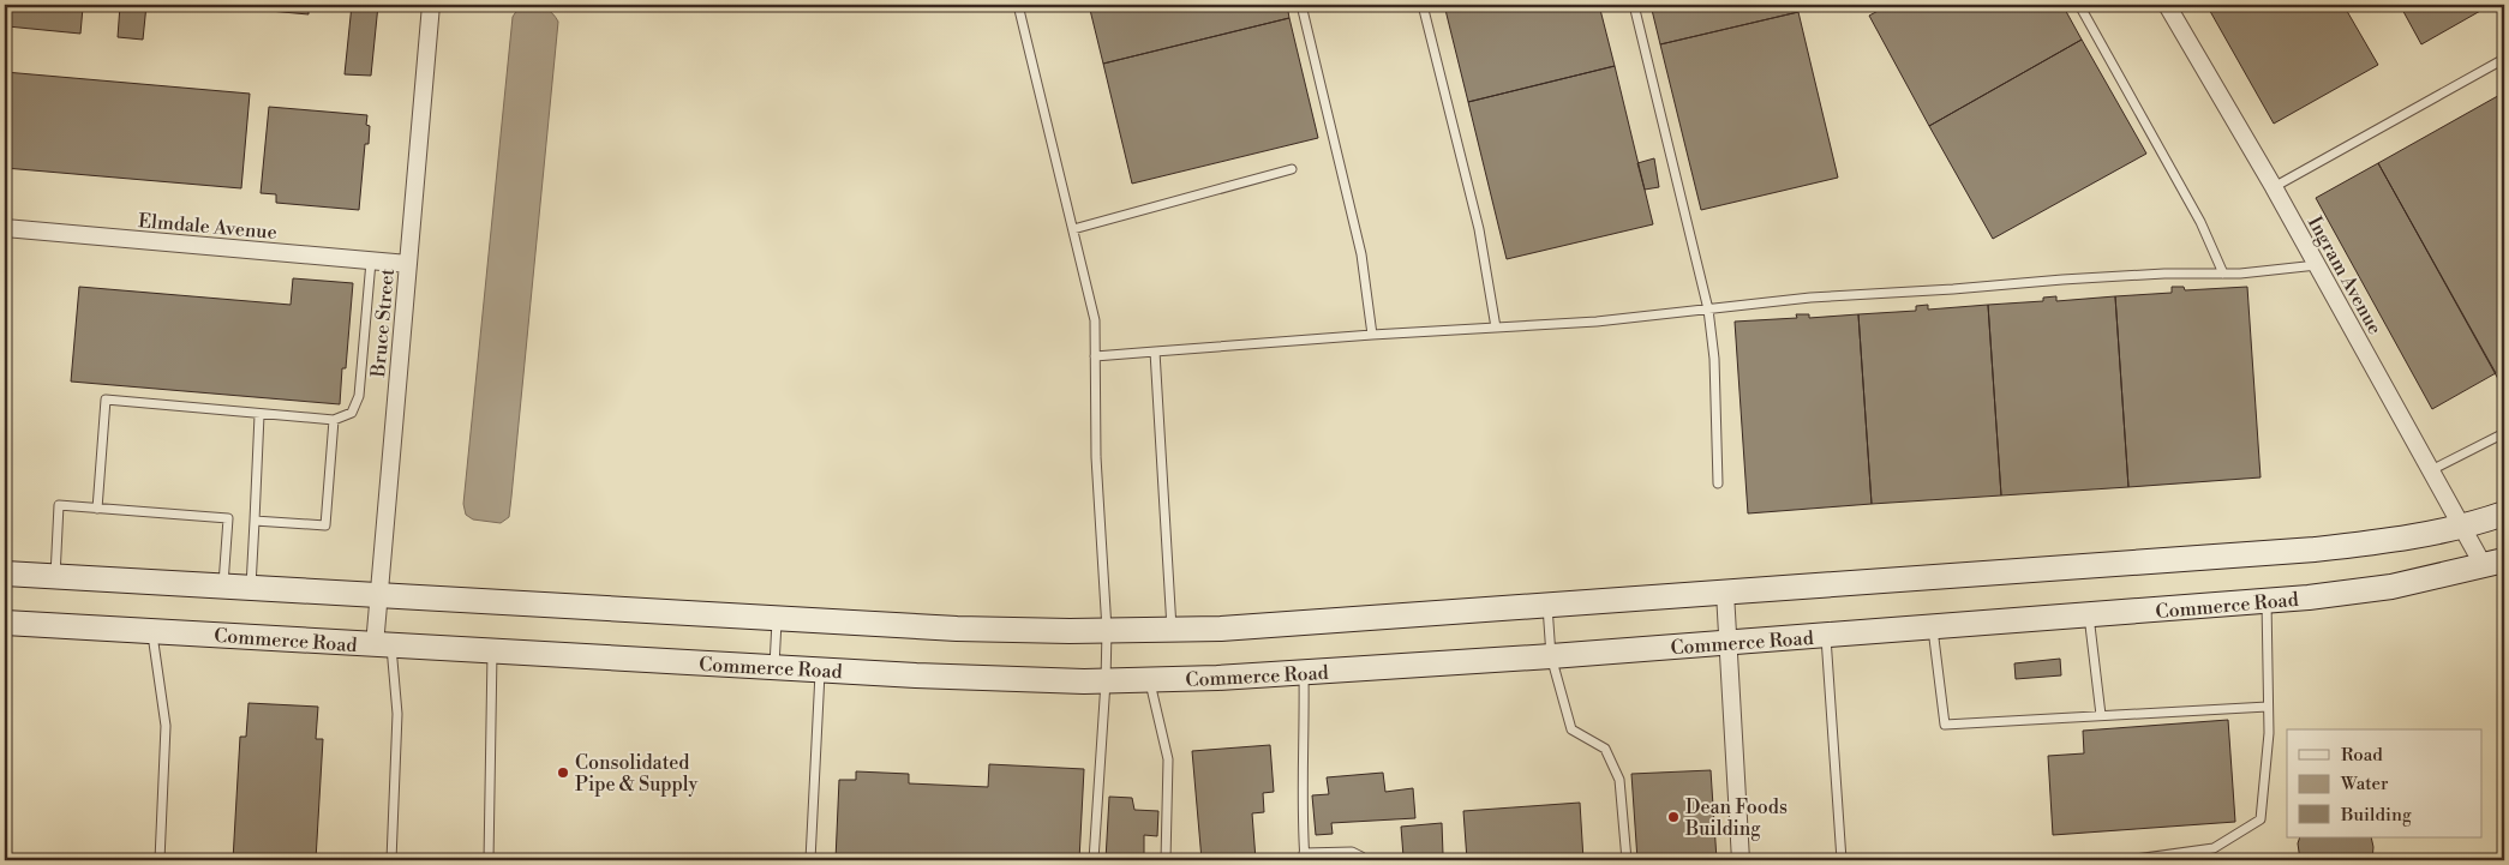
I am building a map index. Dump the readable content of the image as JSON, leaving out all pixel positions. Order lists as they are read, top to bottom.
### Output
{
  "streets": {
    "main road": ["Commerce Road"],
    "street": ["Elmdale Avenue", "Ingram Avenue", "Bruce Street"]
  },
  "crossings": [
    ["Elmdale Avenue", "Bruce Street"],
    ["Ingram Avenue", "Commerce Road"],
    ["Bruce Street", "Commerce Road"]
  ],
  "places": ["Consolidated Pipe & Supply", "Dean Foods Building"],
  "legend": ["Road", "Water", "Building"]
}
